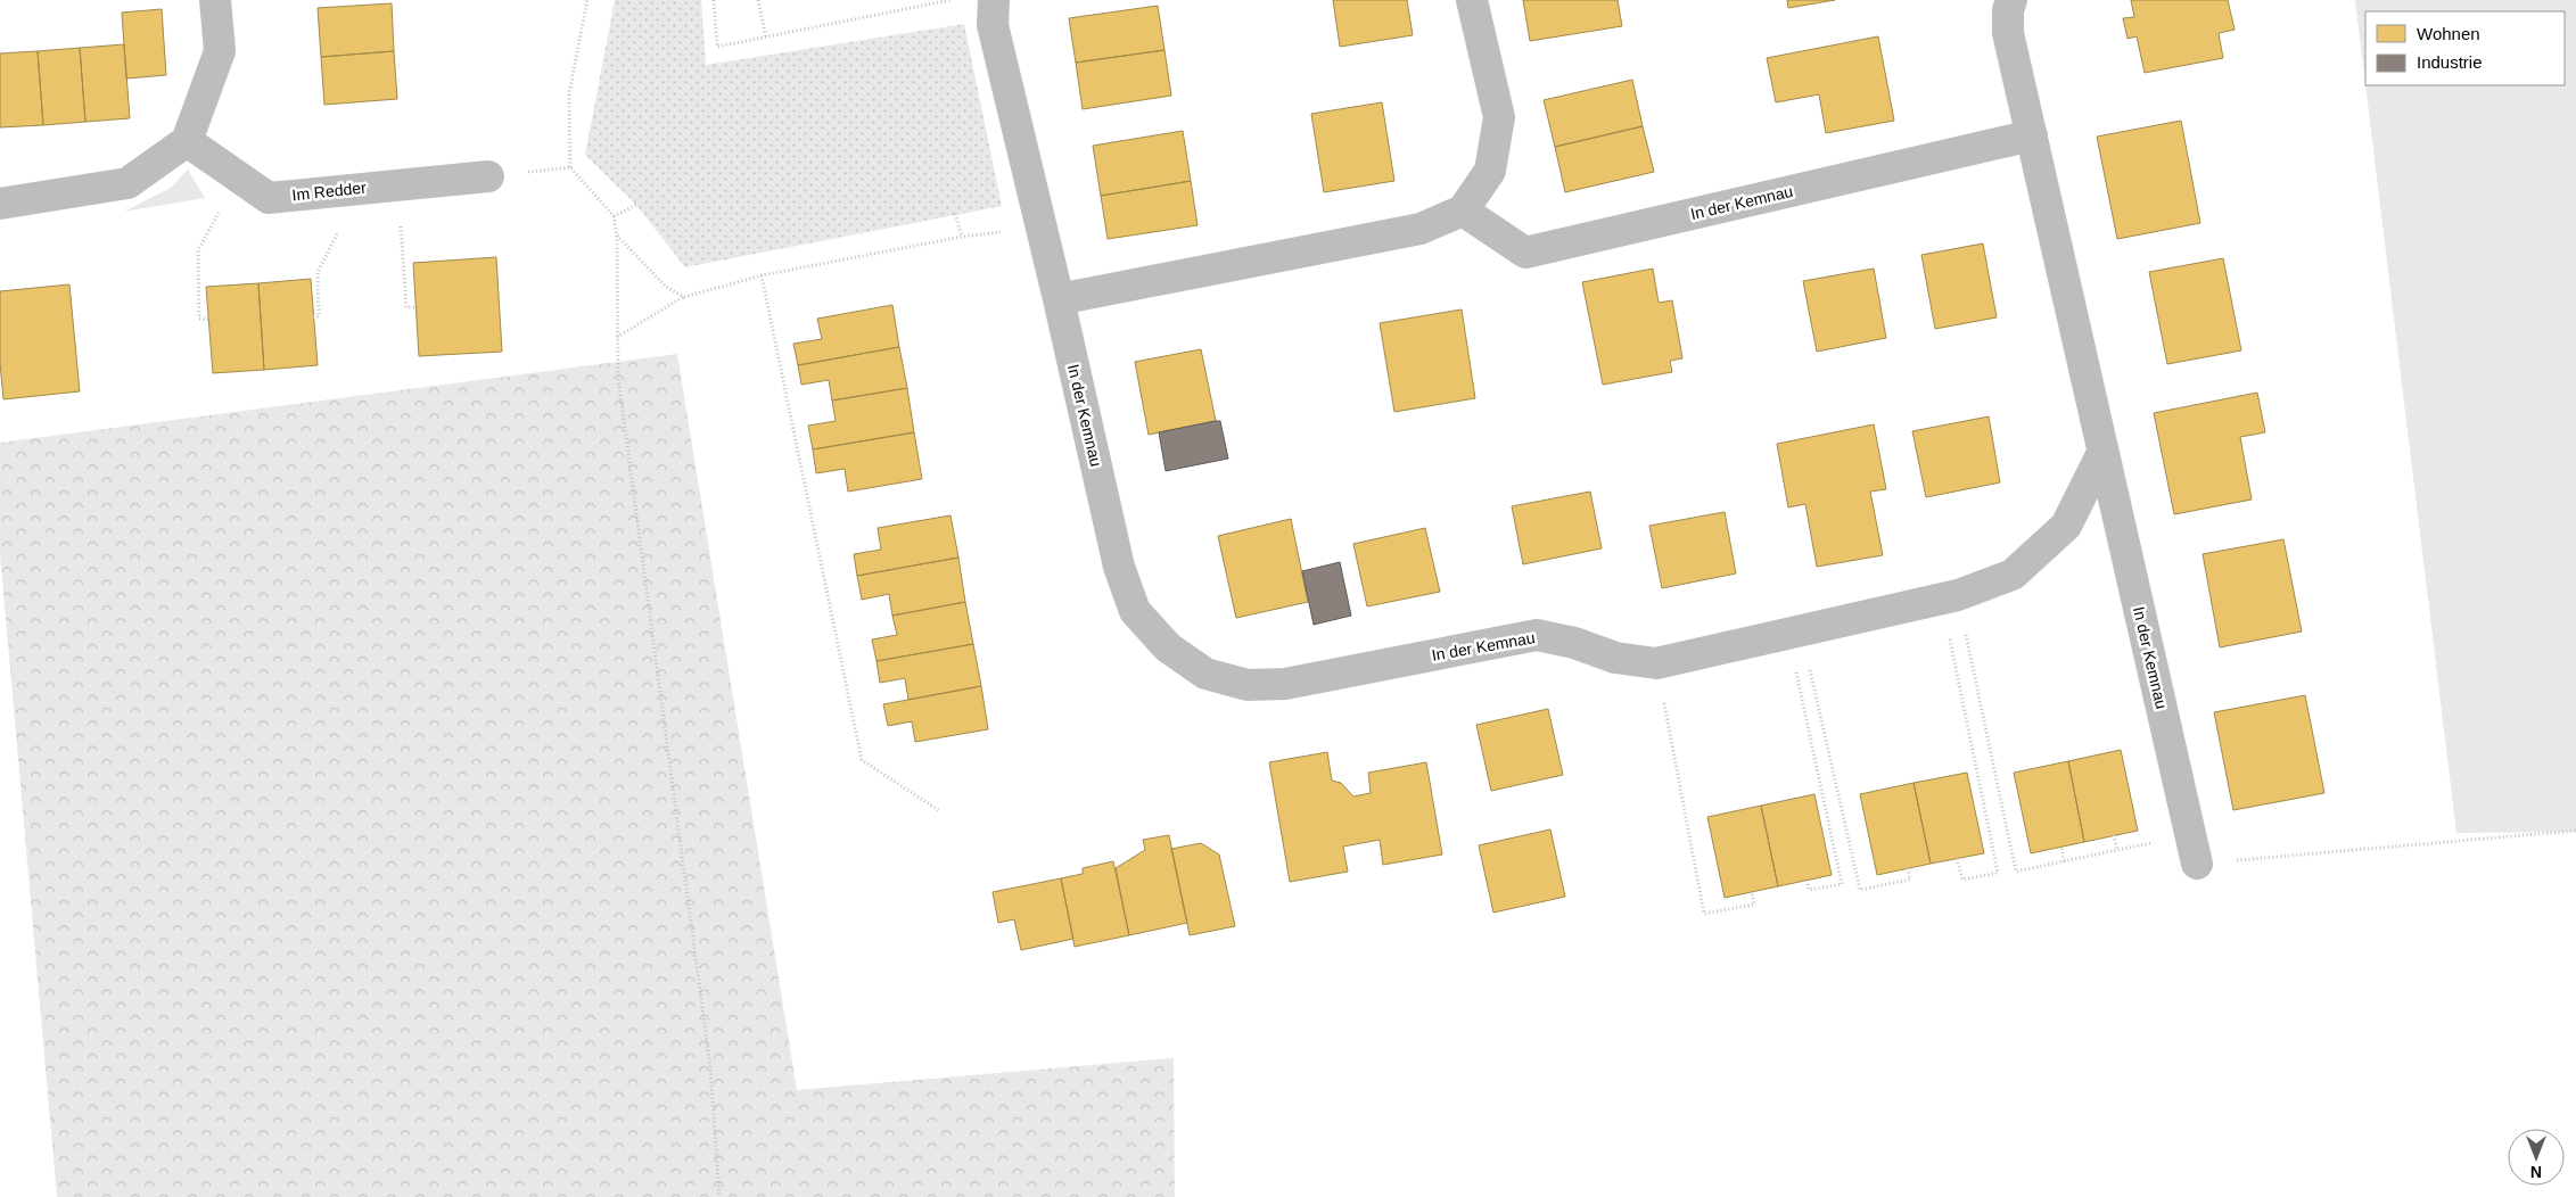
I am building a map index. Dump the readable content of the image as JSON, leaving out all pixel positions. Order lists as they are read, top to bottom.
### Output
{
  "streets": {
    "street": ["Im Redder", "In der Kemnau"]
  },
  "legend": ["Wohnen", "Industrie"],
  "north": "bottom"
}
